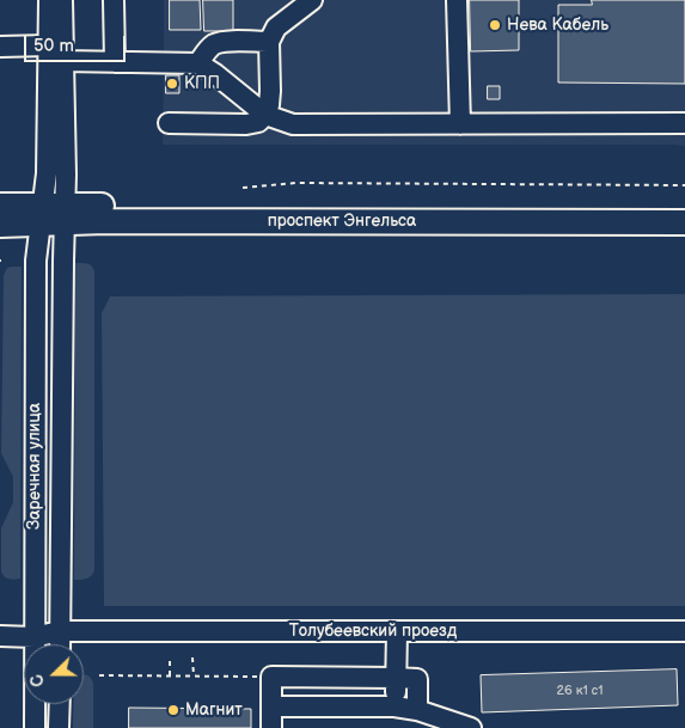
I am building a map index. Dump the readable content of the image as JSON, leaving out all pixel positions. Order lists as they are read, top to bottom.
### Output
{
  "streets": {
    "main road": ["проспект Энгельса"],
    "street": ["Заречная улица", "Толубеевский проезд"]
  },
  "crossings": [
    ["проспект Энгельса", "Заречная улица"],
    ["Заречная улица", "Толубеевский проезд"]
  ],
  "places": ["Нева Кабель", "КПП", "Магнит"],
  "house_numbers": ["26 к1 с1"],
  "scale_bar": "50 m",
  "north": "left"
}
